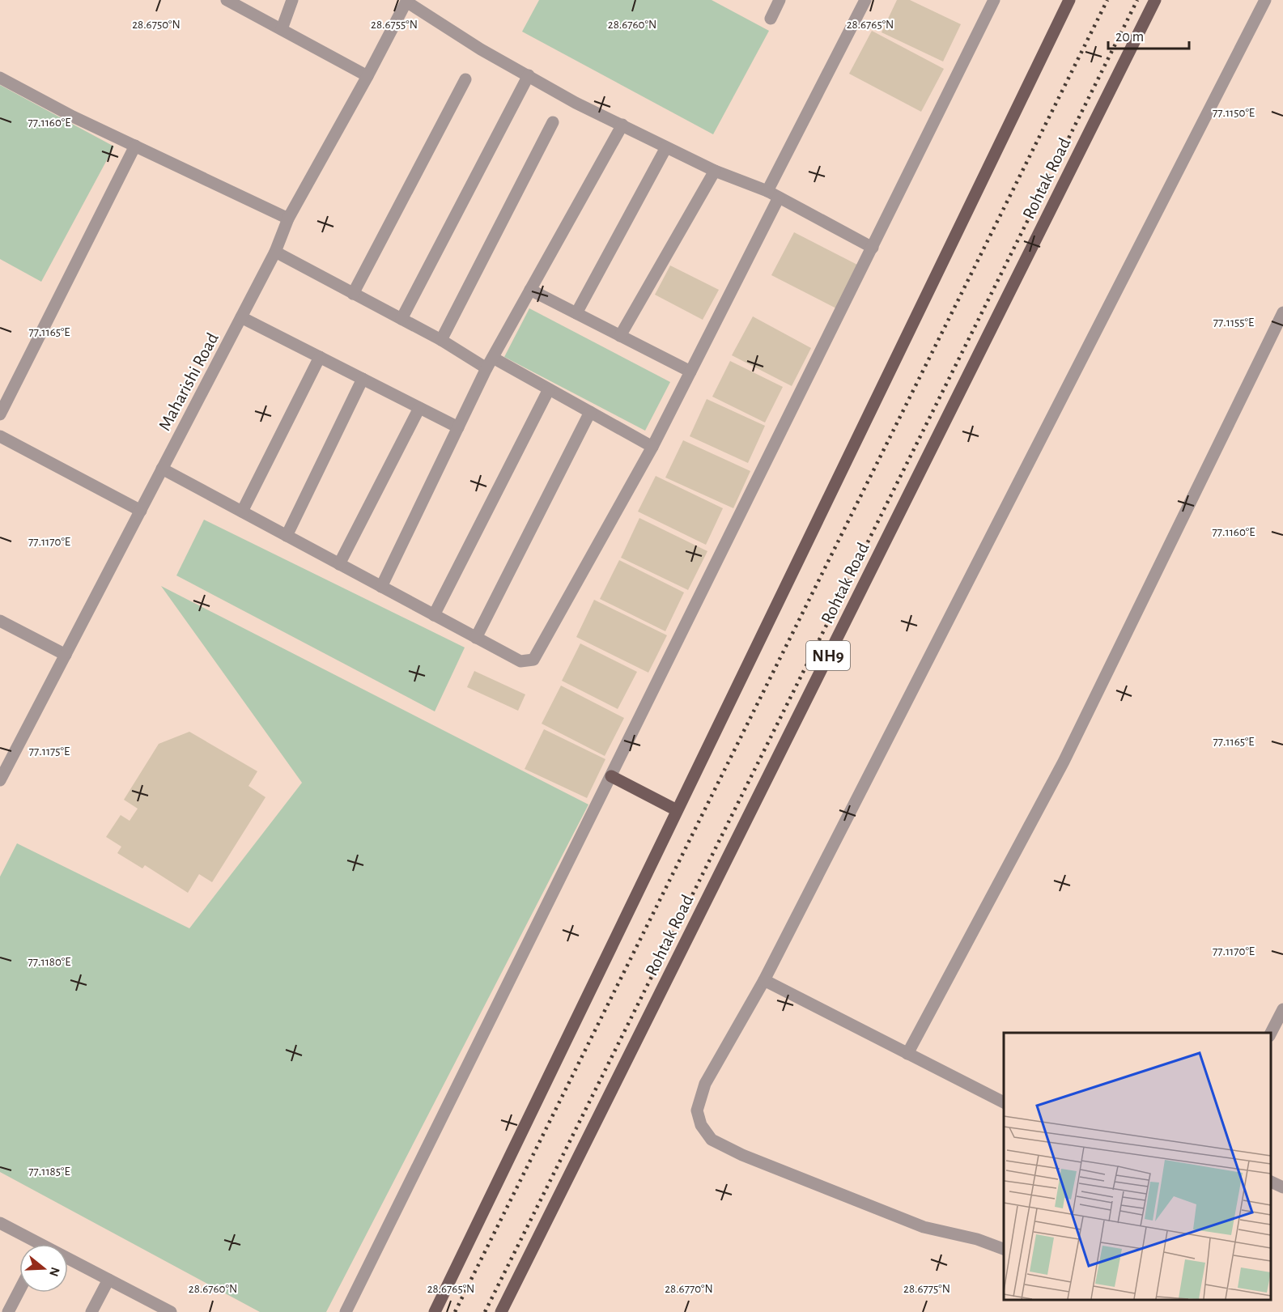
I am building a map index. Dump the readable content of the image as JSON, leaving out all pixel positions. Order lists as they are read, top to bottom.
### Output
{
  "streets": {
    "main road": ["Rohtak Road", "NH9"],
    "street": ["Maharishi Road"]
  },
  "scale_bar": "20 m",
  "north": "right",
  "coordinates": [
    "28.6750°N",
    "28.6755°N",
    "28.6760°N",
    "28.6765°N",
    "77.1150°E",
    "77.1160°E",
    "77.1155°E",
    "77.1165°E",
    "77.1170°E",
    "77.1175°E",
    "77.1180°E",
    "77.1185°E",
    "28.6770°N",
    "28.6775°N"
  ]
}
